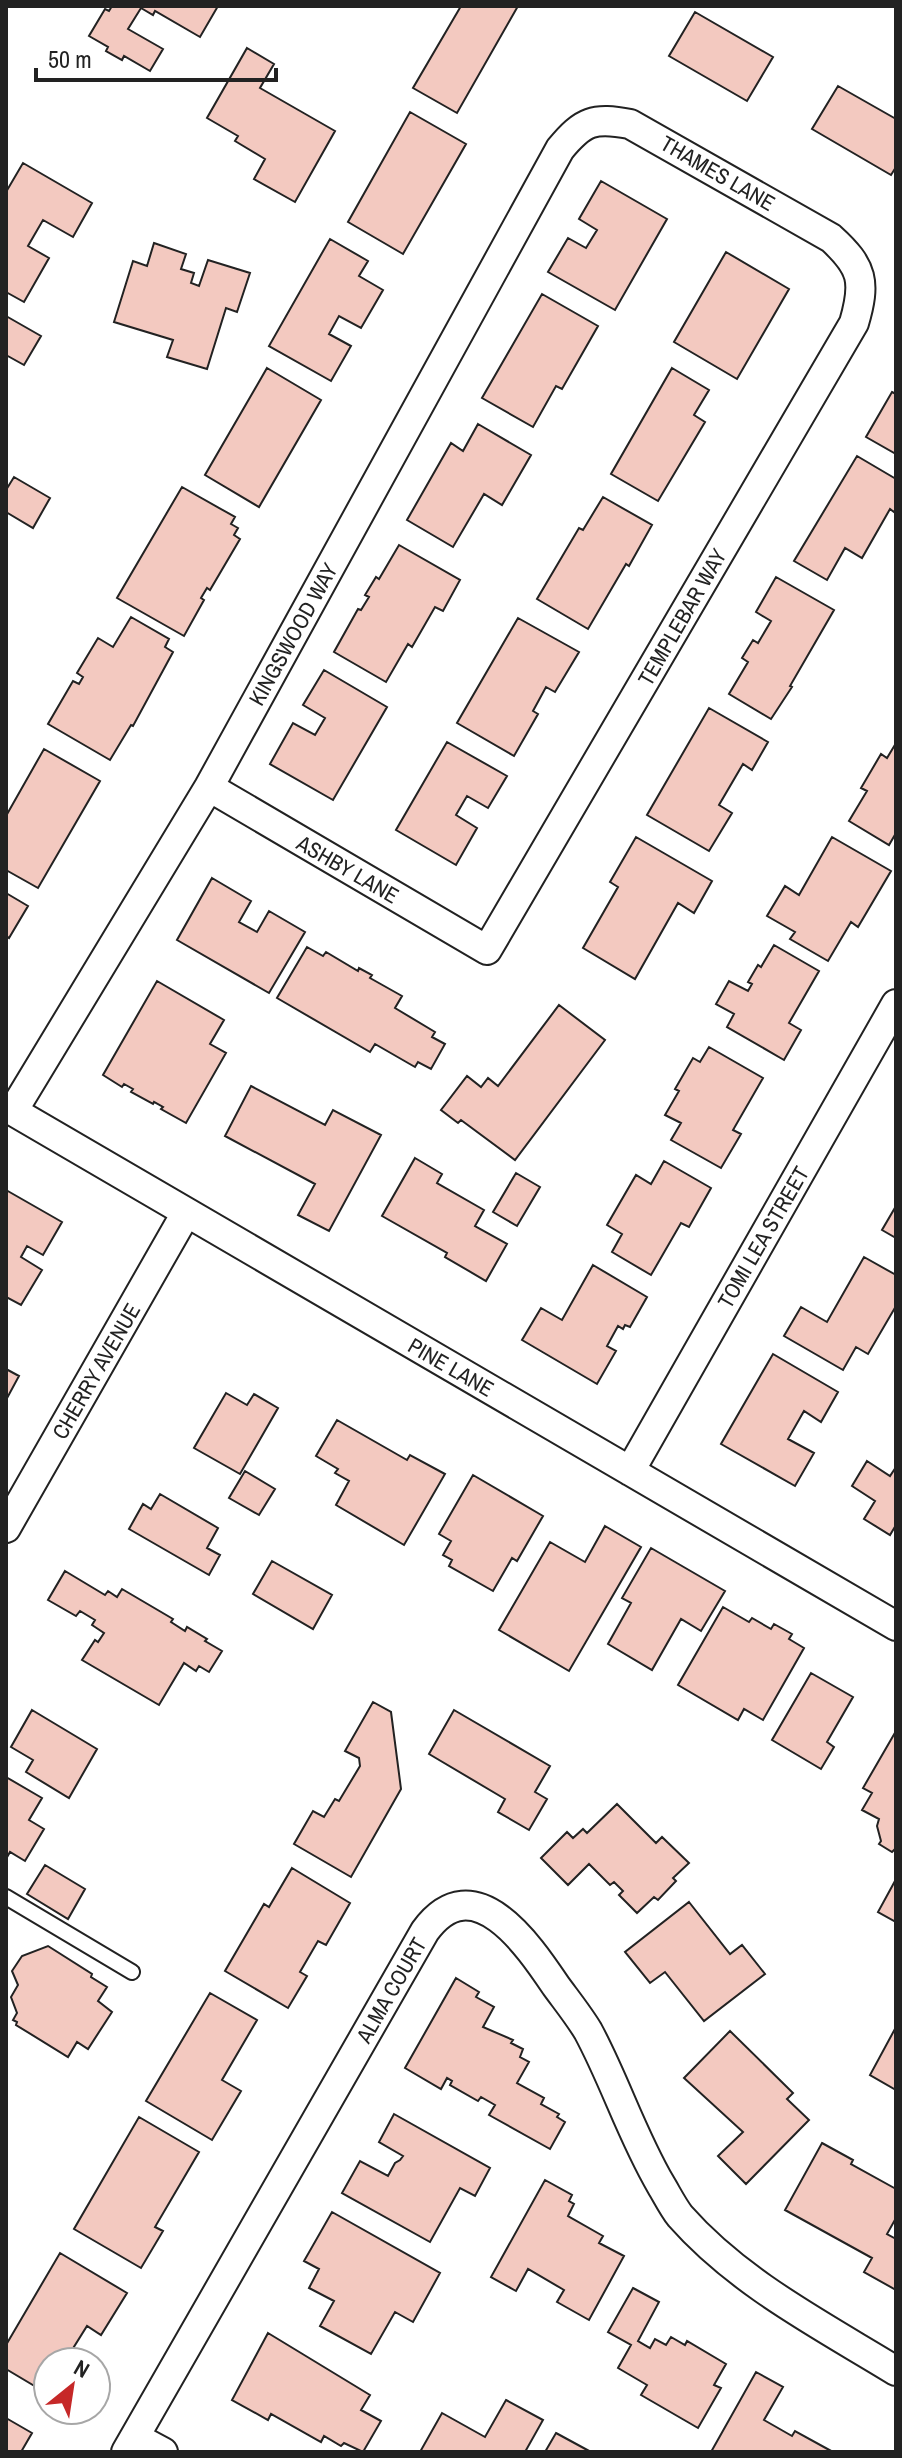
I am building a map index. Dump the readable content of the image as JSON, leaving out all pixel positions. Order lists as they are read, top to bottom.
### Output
{
  "streets": {
    "street": [
      "THAMES LANE",
      "TEMPLEBAR WAY",
      "KINGSWOOD WAY",
      "ASHBY LANE",
      "TOMI LEA STREET",
      "PINE LANE",
      "CHERRY AVENUE",
      "ALMA COURT"
    ]
  },
  "crossings": [
    ["THAMES LANE", "TEMPLEBAR WAY"],
    ["THAMES LANE", "KINGSWOOD WAY"],
    ["TEMPLEBAR WAY", "ASHBY LANE"],
    ["KINGSWOOD WAY", "ASHBY LANE"],
    ["KINGSWOOD WAY", "PINE LANE"],
    ["TOMI LEA STREET", "PINE LANE"],
    ["PINE LANE", "CHERRY AVENUE"]
  ],
  "scale_bar": "50 m",
  "north": "top right"
}
